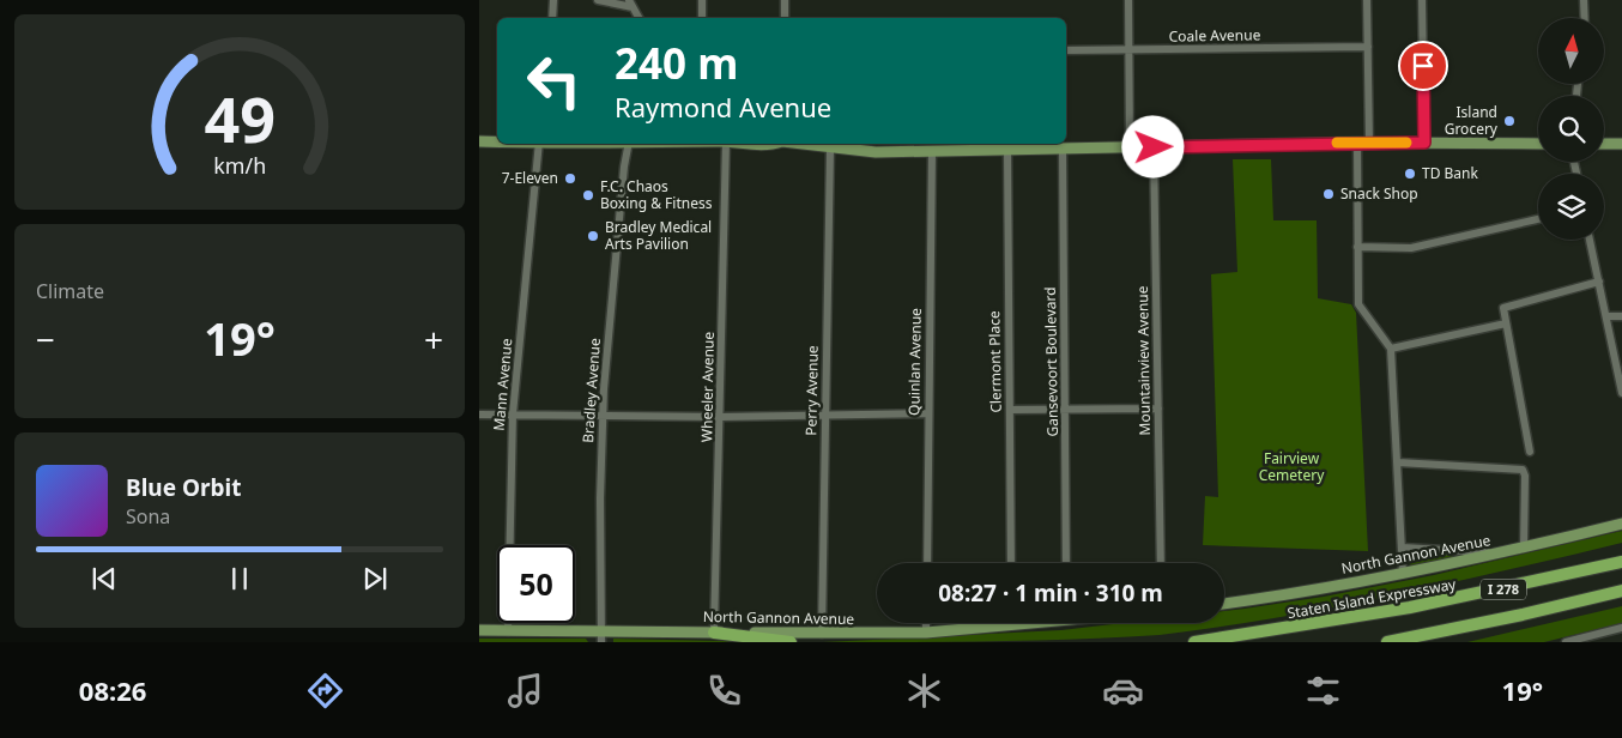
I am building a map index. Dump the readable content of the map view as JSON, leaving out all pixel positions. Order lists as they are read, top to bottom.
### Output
{
  "streets": {
    "highway": ["I 278", "Staten Island Expressway"],
    "main road": ["North Gannon Avenue"],
    "street": [
      "Coale Avenue",
      "Mountainview Avenue",
      "Quinlan Avenue",
      "Clermont Place",
      "Gansevoort Boulevard",
      "Mann Avenue",
      "Wheeler Avenue",
      "Bradley Avenue",
      "Perry Avenue"
    ]
  },
  "crossings": [
    ["Mann Avenue", "North Gannon Avenue"],
    ["Wheeler Avenue", "North Gannon Avenue"],
    ["Bradley Avenue", "North Gannon Avenue"],
    ["Perry Avenue", "North Gannon Avenue"]
  ],
  "parks": ["Fairview Cemetery"],
  "places": [
    "Island Grocery",
    "TD Bank",
    "7-Eleven",
    "Snack Shop",
    "F.C. Chaos Boxing & Fitness",
    "Bradley Medical Arts Pavilion"
  ],
  "north": "top",
  "page": {
    "turn": ["240 m", "Raymond Avenue"],
    "tile": "Climate",
    "heat": ["−", "19°", "+"],
    "song": ["Blue Orbit", "Sona"],
    "limit": "50",
    "trip": "08:27 · 1 min · 310 m",
    "tabs": ["08:26", "19°"],
    "gauge": ["49", "km/h"]
  }
}
